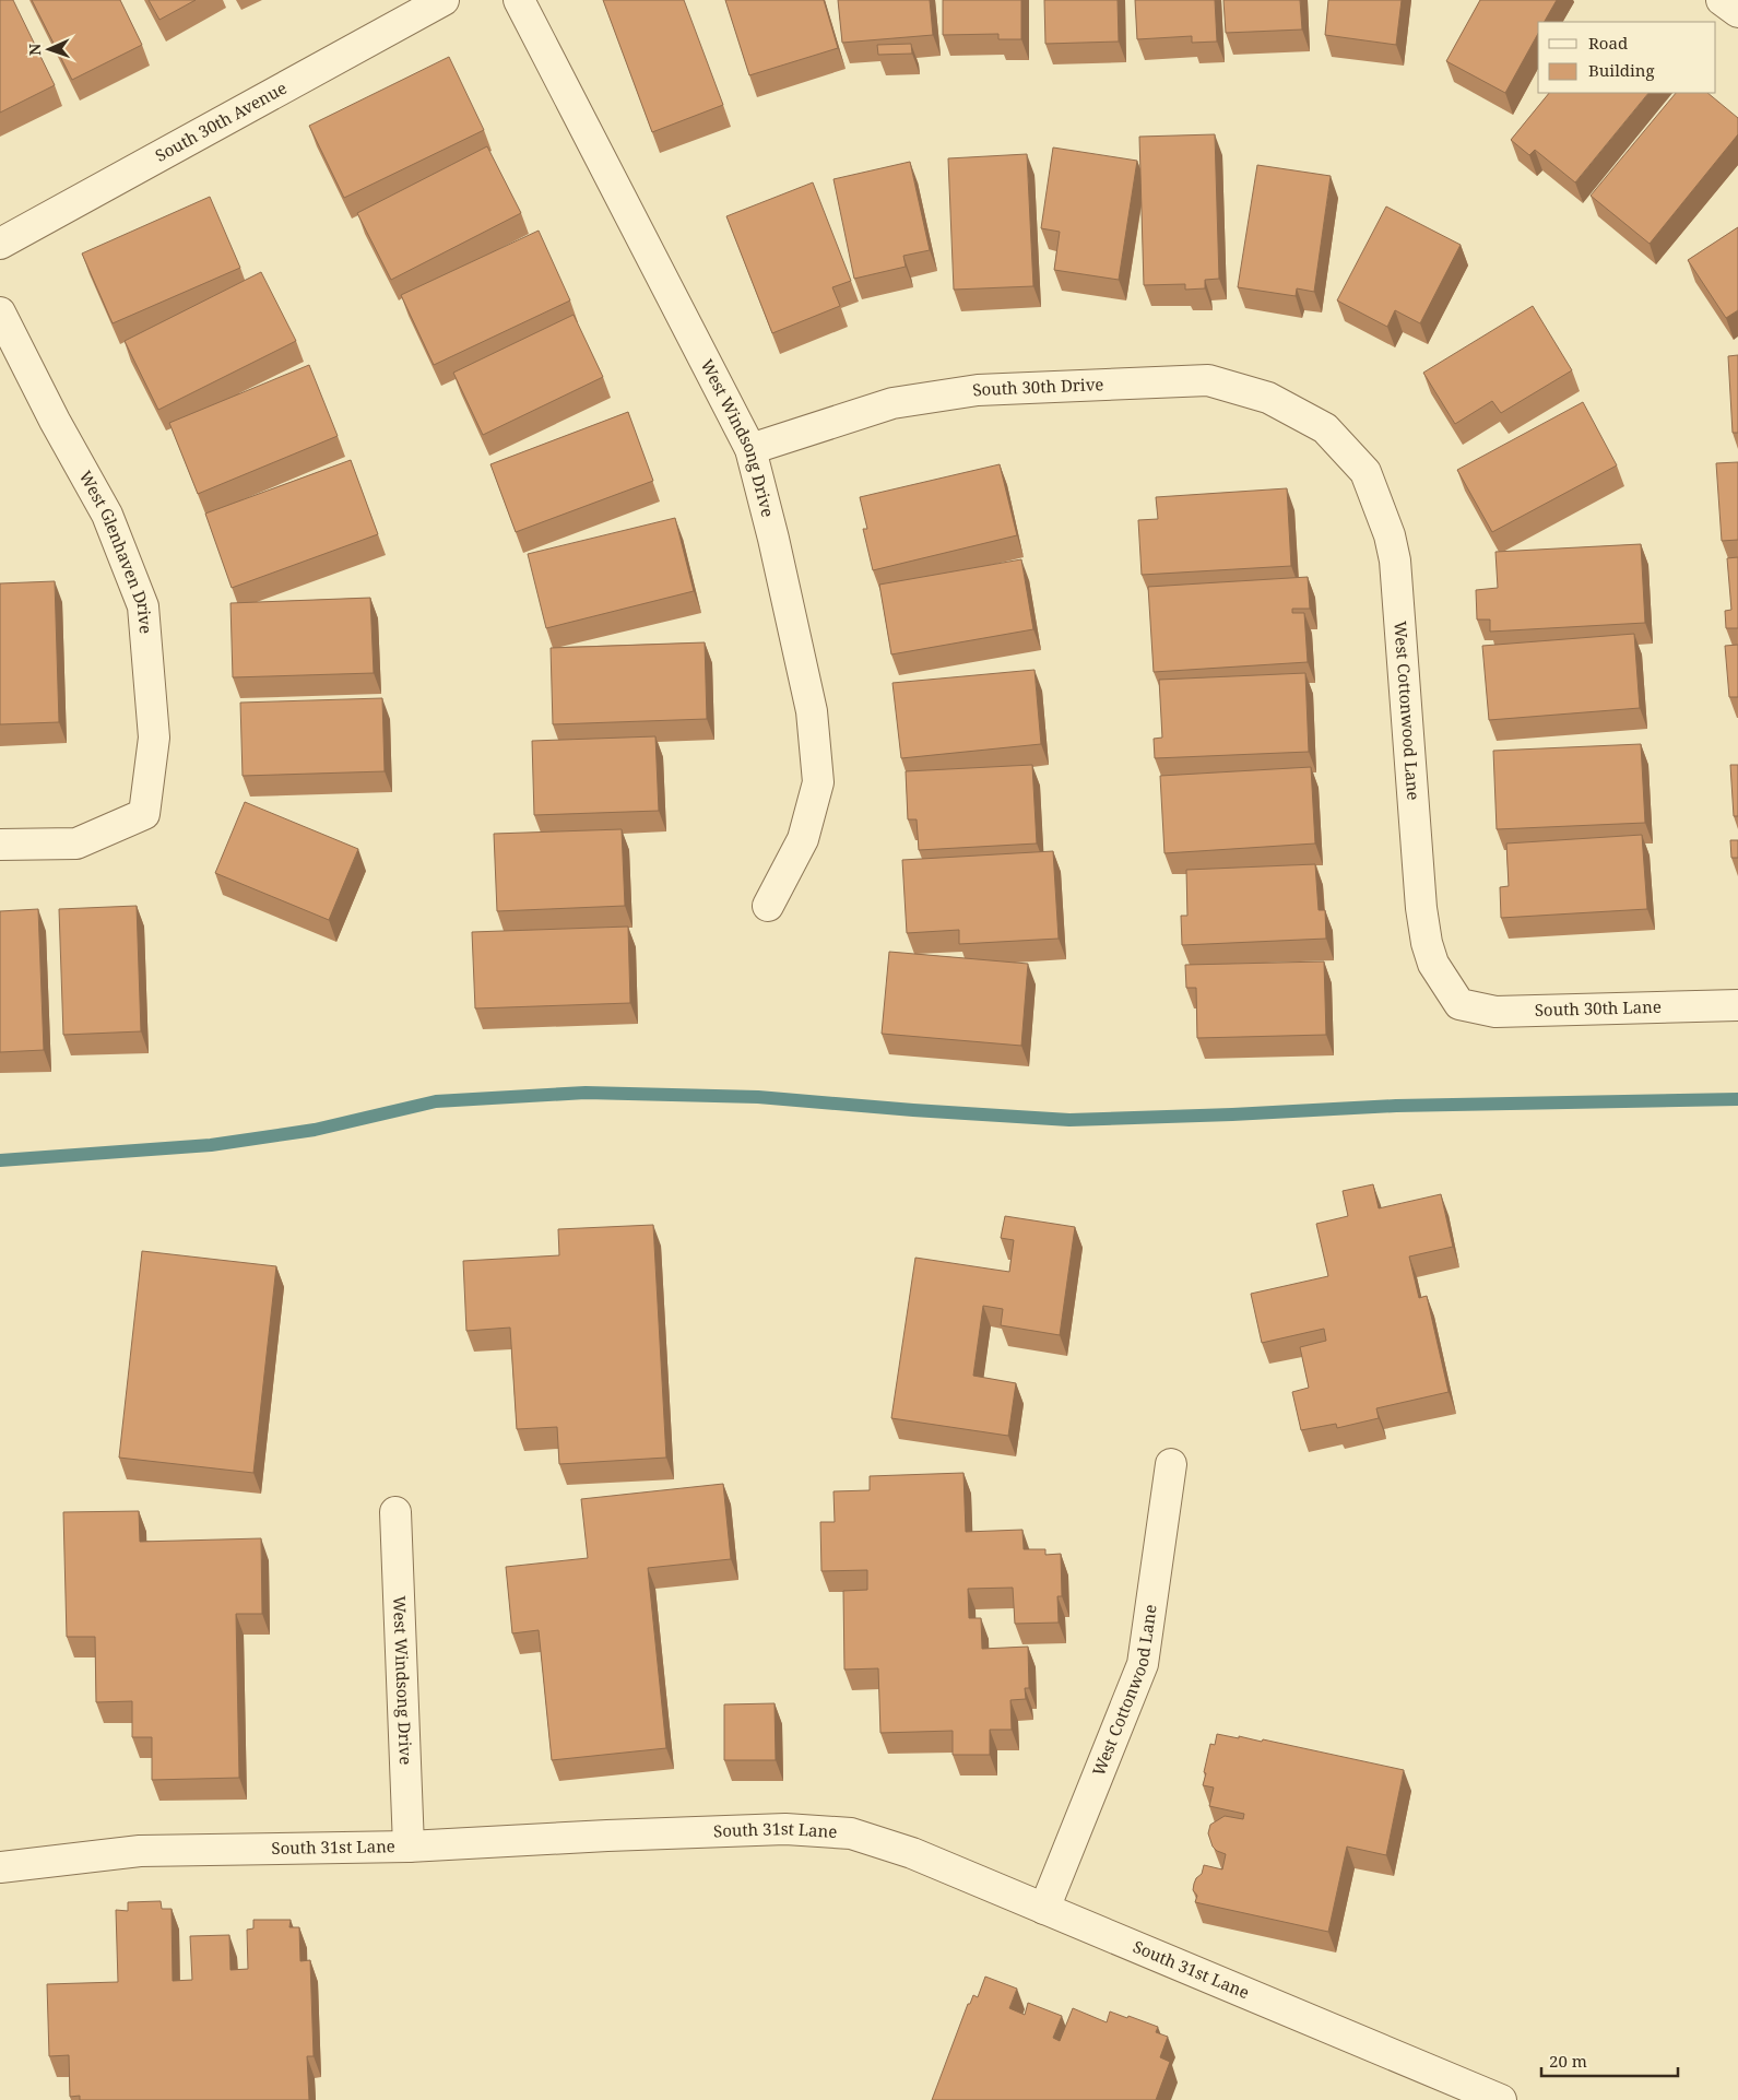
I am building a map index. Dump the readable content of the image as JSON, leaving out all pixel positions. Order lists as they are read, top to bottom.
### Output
{
  "streets": {
    "street": [
      "South 30th Avenue",
      "South 30th Drive",
      "West Windsong Drive",
      "West Glenhaven Drive",
      "West Cottonwood Lane",
      "South 30th Lane",
      "South 31st Lane"
    ]
  },
  "crossings": [
    ["South 30th Drive", "West Windsong Drive"],
    ["South 30th Drive", "West Cottonwood Lane"],
    ["West Windsong Drive", "South 31st Lane"],
    ["West Cottonwood Lane", "South 30th Lane"],
    ["West Cottonwood Lane", "South 31st Lane"]
  ],
  "legend": ["Road", "Building"],
  "scale_bar": "20 m",
  "north": "left"
}
